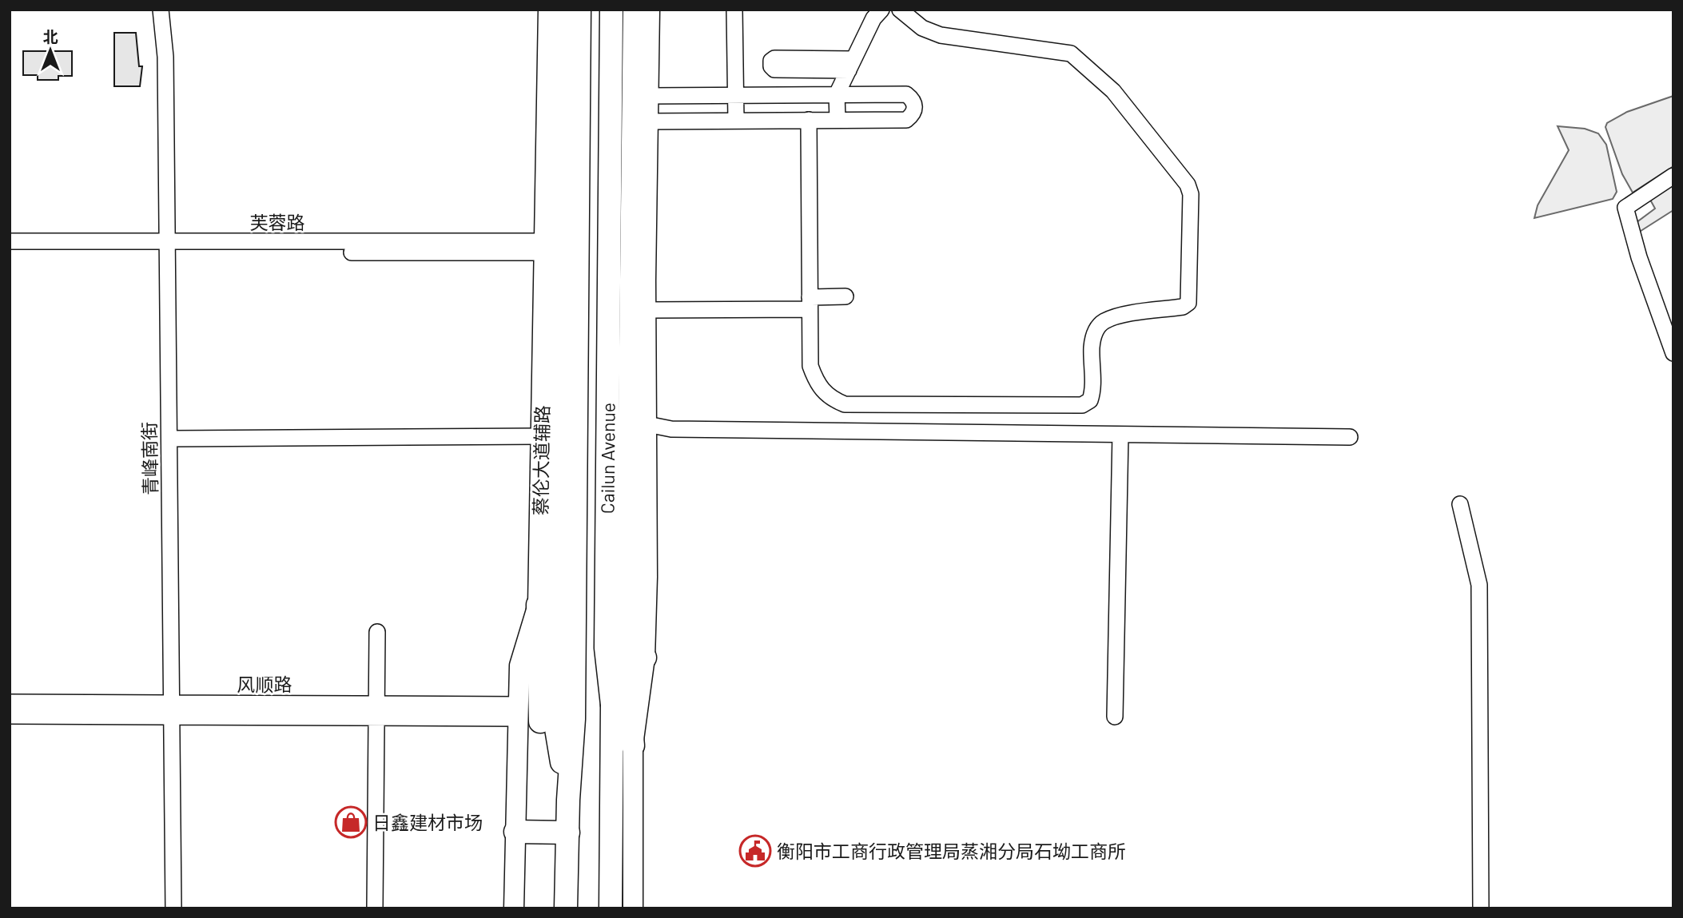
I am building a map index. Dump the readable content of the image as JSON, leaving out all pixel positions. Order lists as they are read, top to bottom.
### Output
{
  "streets": {
    "highway": ["Cailun Avenue"],
    "main road": ["蔡伦大道辅路"],
    "street": ["芙蓉路", "青峰南街", "风顺路"]
  },
  "crossings": [
    ["芙蓉路", "青峰南街"],
    ["青峰南街", "风顺路"],
    ["蔡伦大道辅路", "风顺路"]
  ],
  "places": {
    "shop": ["日鑫建材市场"],
    "public building": ["衡阳市工商行政管理局蒸湘分局石坳工商所"]
  },
  "north": "top"
}
